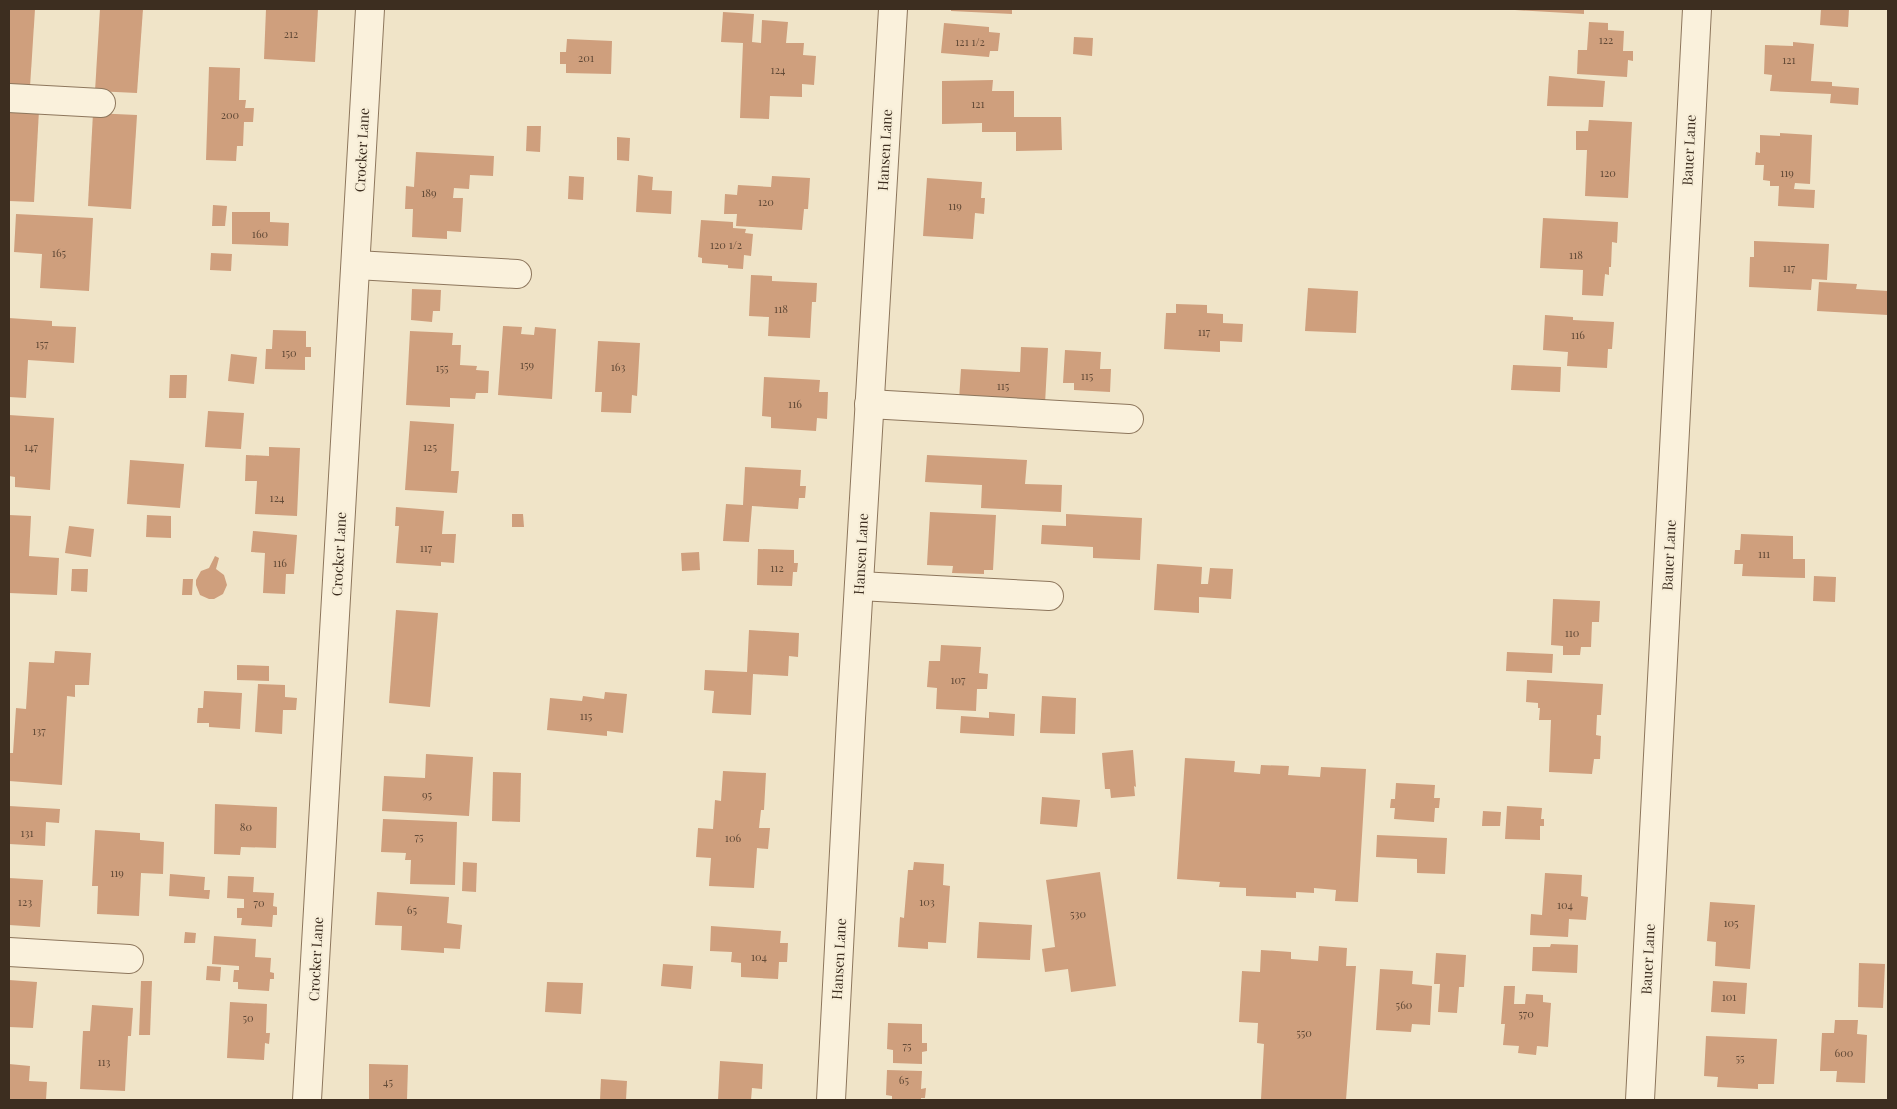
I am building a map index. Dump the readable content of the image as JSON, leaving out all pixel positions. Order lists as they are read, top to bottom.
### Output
{
  "streets": {
    "street": ["Crocker Lane", "Hansen Lane", "Bauer Lane"]
  },
  "house_numbers": [
    "212",
    "122",
    "121 1/2",
    "201",
    "121",
    "124",
    "121",
    "200",
    "120",
    "119",
    "189",
    "120",
    "119",
    "160",
    "120 1/2",
    "165",
    "118",
    "117",
    "118",
    "117",
    "116",
    "157",
    "150",
    "159",
    "163",
    "155",
    "115",
    "115",
    "116",
    "147",
    "125",
    "124",
    "117",
    "111",
    "116",
    "112",
    "110",
    "107",
    "115",
    "137",
    "95",
    "80",
    "131",
    "75",
    "106",
    "119",
    "123",
    "103",
    "70",
    "104",
    "65",
    "530",
    "105",
    "104",
    "101",
    "560",
    "570",
    "50",
    "550",
    "75",
    "600",
    "55",
    "113",
    "65",
    "45"
  ]
}
